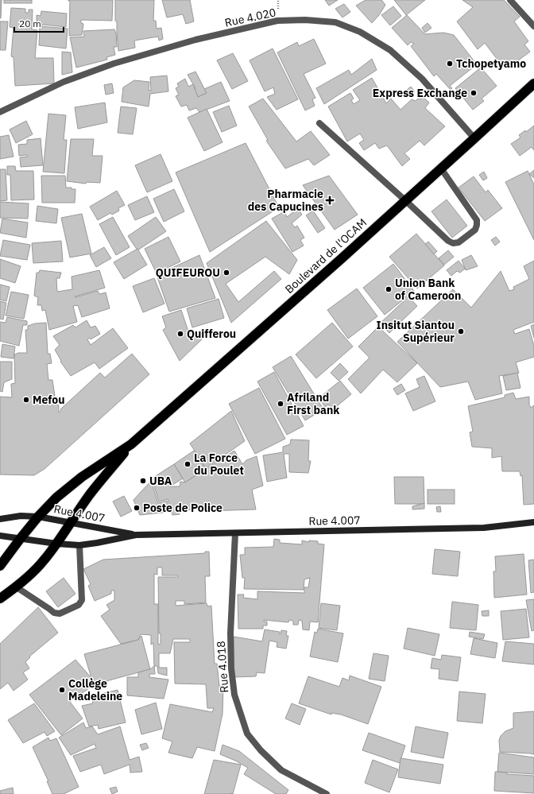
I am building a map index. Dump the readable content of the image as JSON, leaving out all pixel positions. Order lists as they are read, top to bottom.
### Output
{
  "streets": {
    "highway": ["Boulevard de l'OCAM"],
    "main road": ["Rue 4.007"],
    "street": ["Rue 4.020", "Rue 4.018"]
  },
  "crossings": [
    ["Rue 4.020", "Boulevard de l'OCAM"],
    ["Boulevard de l'OCAM", "Rue 4.007"],
    ["Rue 4.007", "Rue 4.018"]
  ],
  "places": {
    "other": [
      "Tchopetyamo",
      "Express Exchange",
      "QUIFEUROU",
      "Union Bank of Cameroon",
      "Insitut Siantou Supérieur",
      "Quifferou",
      "Mefou",
      "Afriland First bank",
      "La Force du Poulet",
      "UBA",
      "Poste de Police",
      "Collège Madeleine"
    ],
    "health": ["Pharmacie des Capucines"]
  },
  "scale_bar": "20 m"
}
